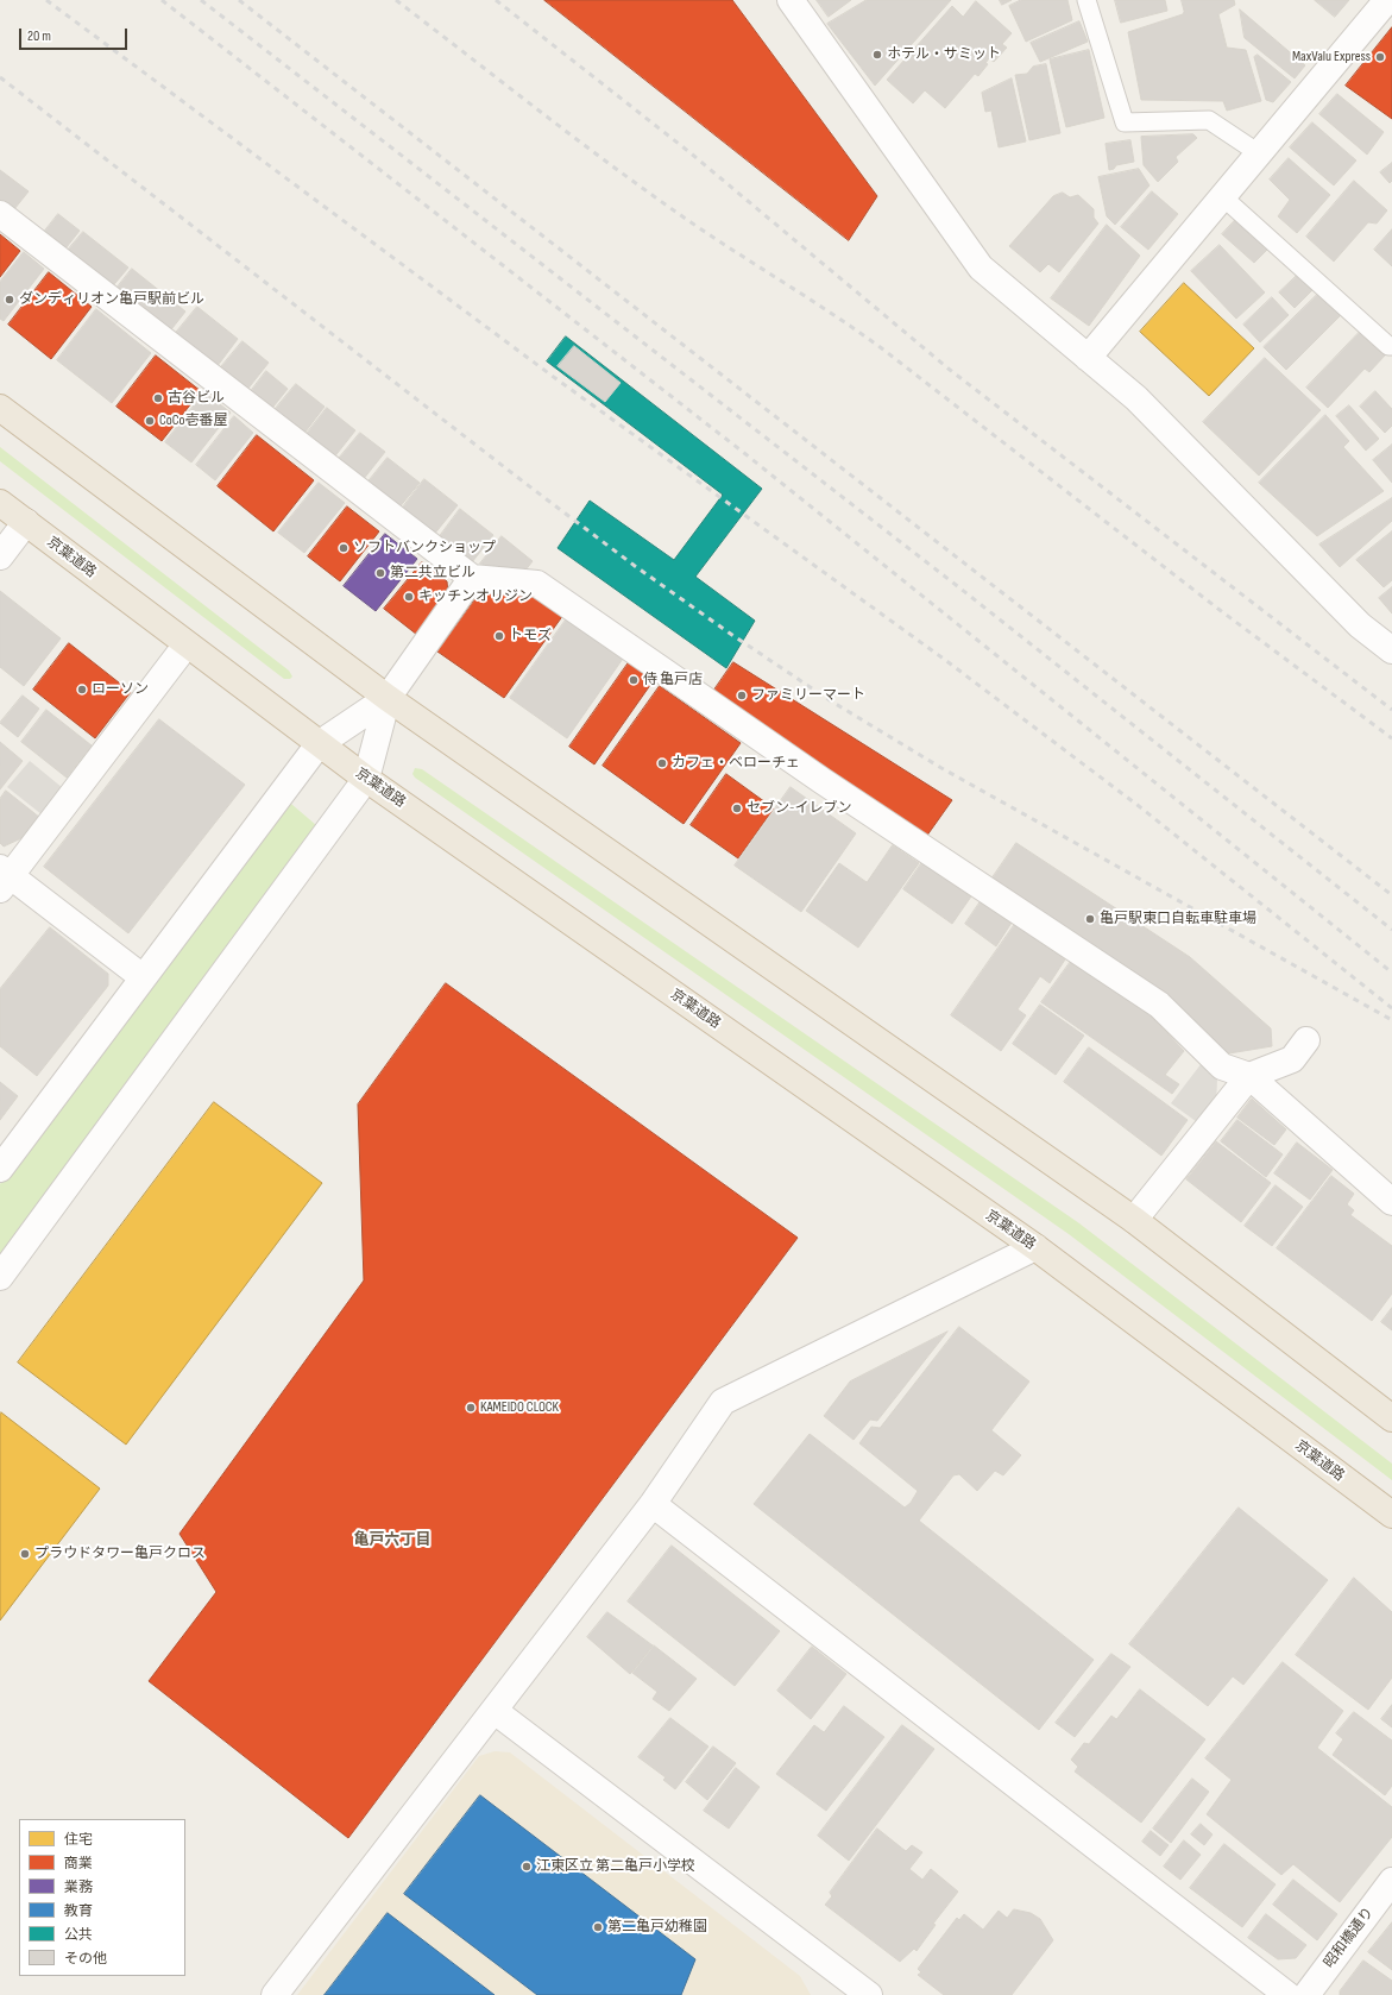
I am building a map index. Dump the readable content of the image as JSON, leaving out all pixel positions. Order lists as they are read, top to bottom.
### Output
{
  "streets": {
    "highway": ["京葉道路"],
    "street": ["昭和橋通り"]
  },
  "districts": ["亀戸六丁目"],
  "places": [
    "ホテル・サミット",
    "MaxValu Express",
    "ダンディリオン亀戸駅前ビル",
    "古谷ビル",
    "CoCo壱番屋",
    "ソフトバンクショップ",
    "第二共立ビル",
    "キッチンオリジン",
    "トモズ",
    "侍 亀戸店",
    "ローソン",
    "ファミリーマート",
    "カフェ・ベローチェ",
    "セブン-イレブン",
    "亀戸駅東口自転車駐車場",
    "KAMEIDO CLOCK",
    "プラウドタワー亀戸クロス",
    "江東区立 第二亀戸小学校",
    "第二亀戸幼稚園"
  ],
  "legend": [
    "住宅",
    "商業",
    "業務",
    "教育",
    "公共",
    "その他"
  ],
  "scale_bar": "20 m"
}
